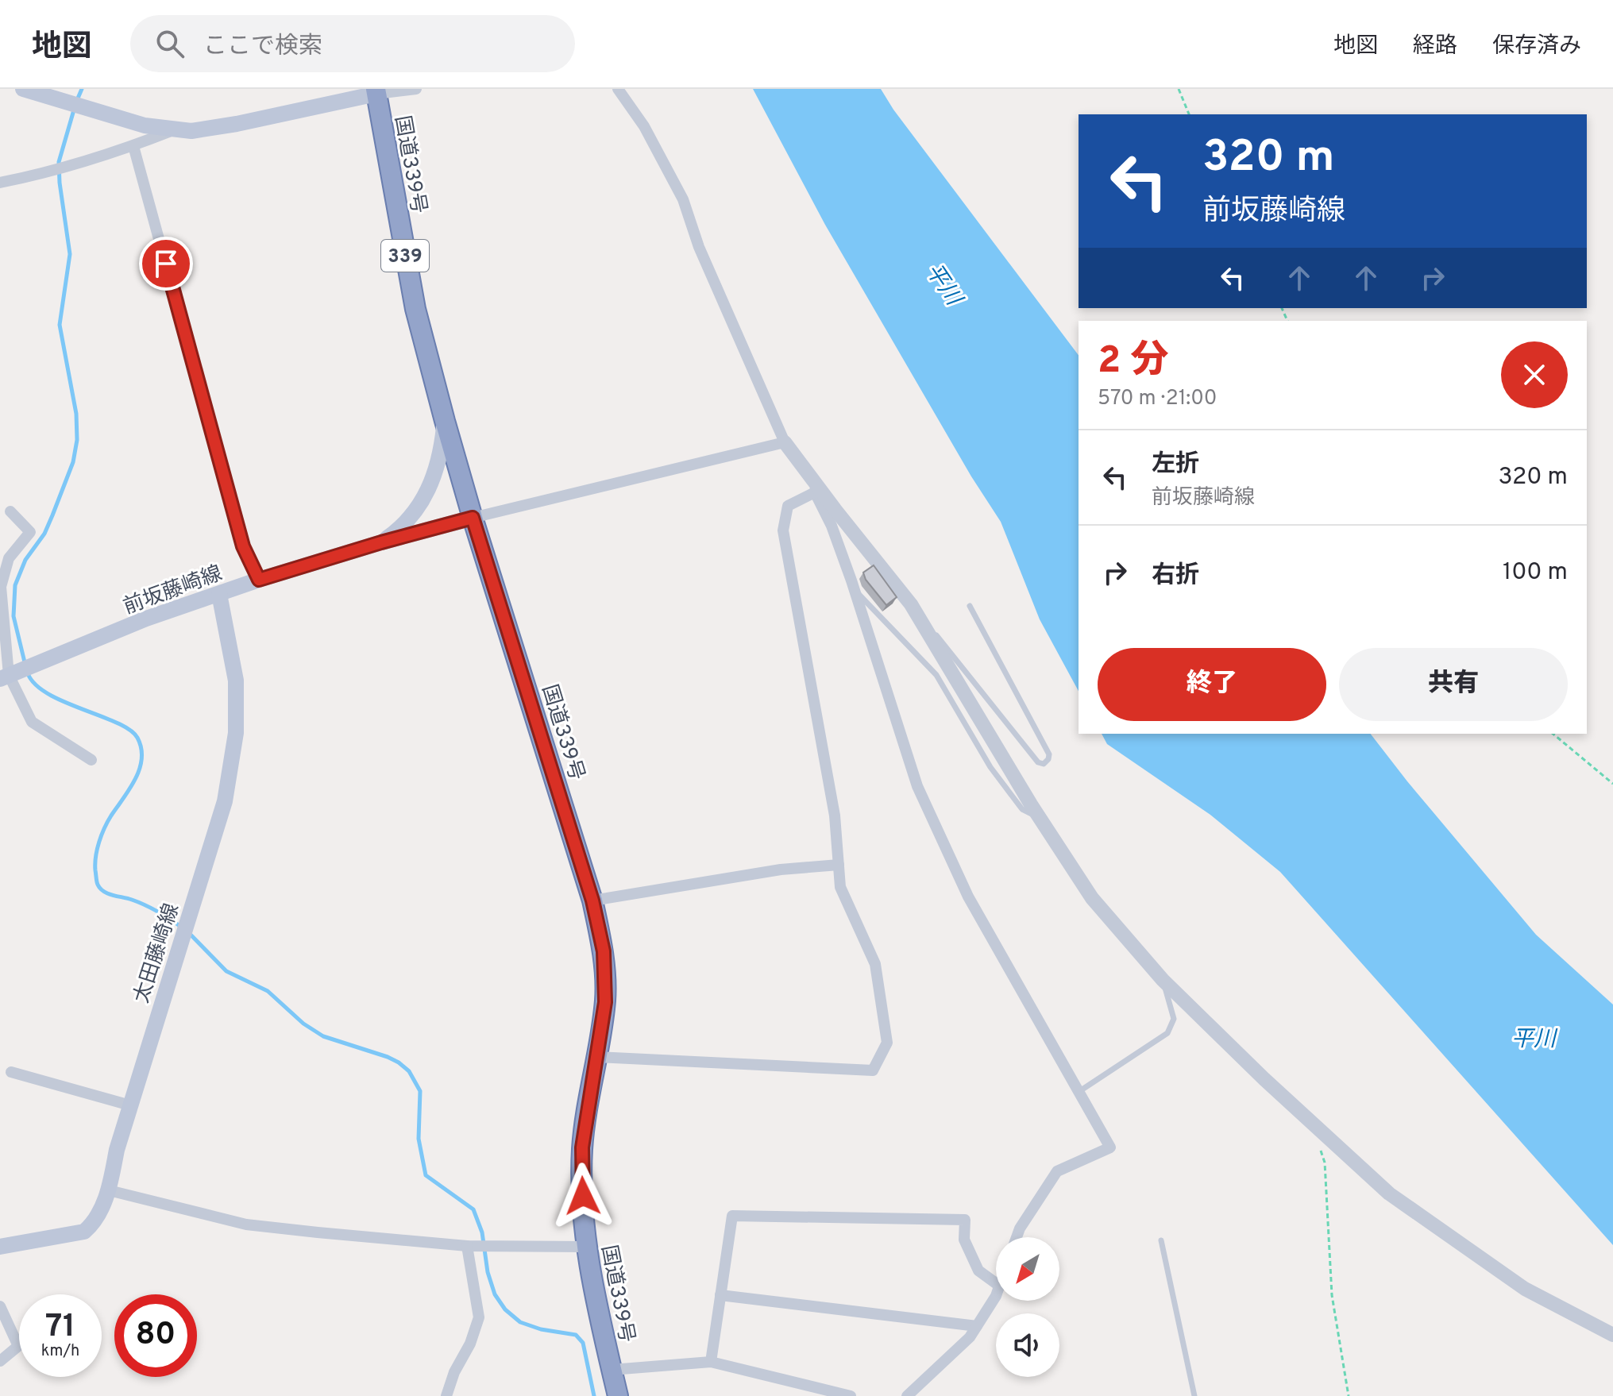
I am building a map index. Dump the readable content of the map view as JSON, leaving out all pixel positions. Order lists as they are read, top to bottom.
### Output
{
  "streets": {
    "highway": ["国道339号", "339"],
    "main road": ["前坂藤崎線", "太田藤崎線"]
  },
  "crossings": [
    ["国道339号", "前坂藤崎線"],
    ["前坂藤崎線", "太田藤崎線"]
  ],
  "water": ["平川"],
  "north": "bottom left",
  "page": {
    "header": "地図",
    "search": "ここで検索",
    "nav": ["地図", "経路", "保存済み"],
    "turn": ["320 m", "前坂藤崎線"],
    "heading": ["2 分", "570 m · 21:00"],
    "list": [
      {
        "name": "左折",
        "note": "前坂藤崎線",
        "value": "320 m"
      },
      {
        "name": "右折",
        "value": "100 m"
      }
    ],
    "buttons": ["終了", "共有"],
    "speed": "71 km/h",
    "limit": "80"
  }
}
